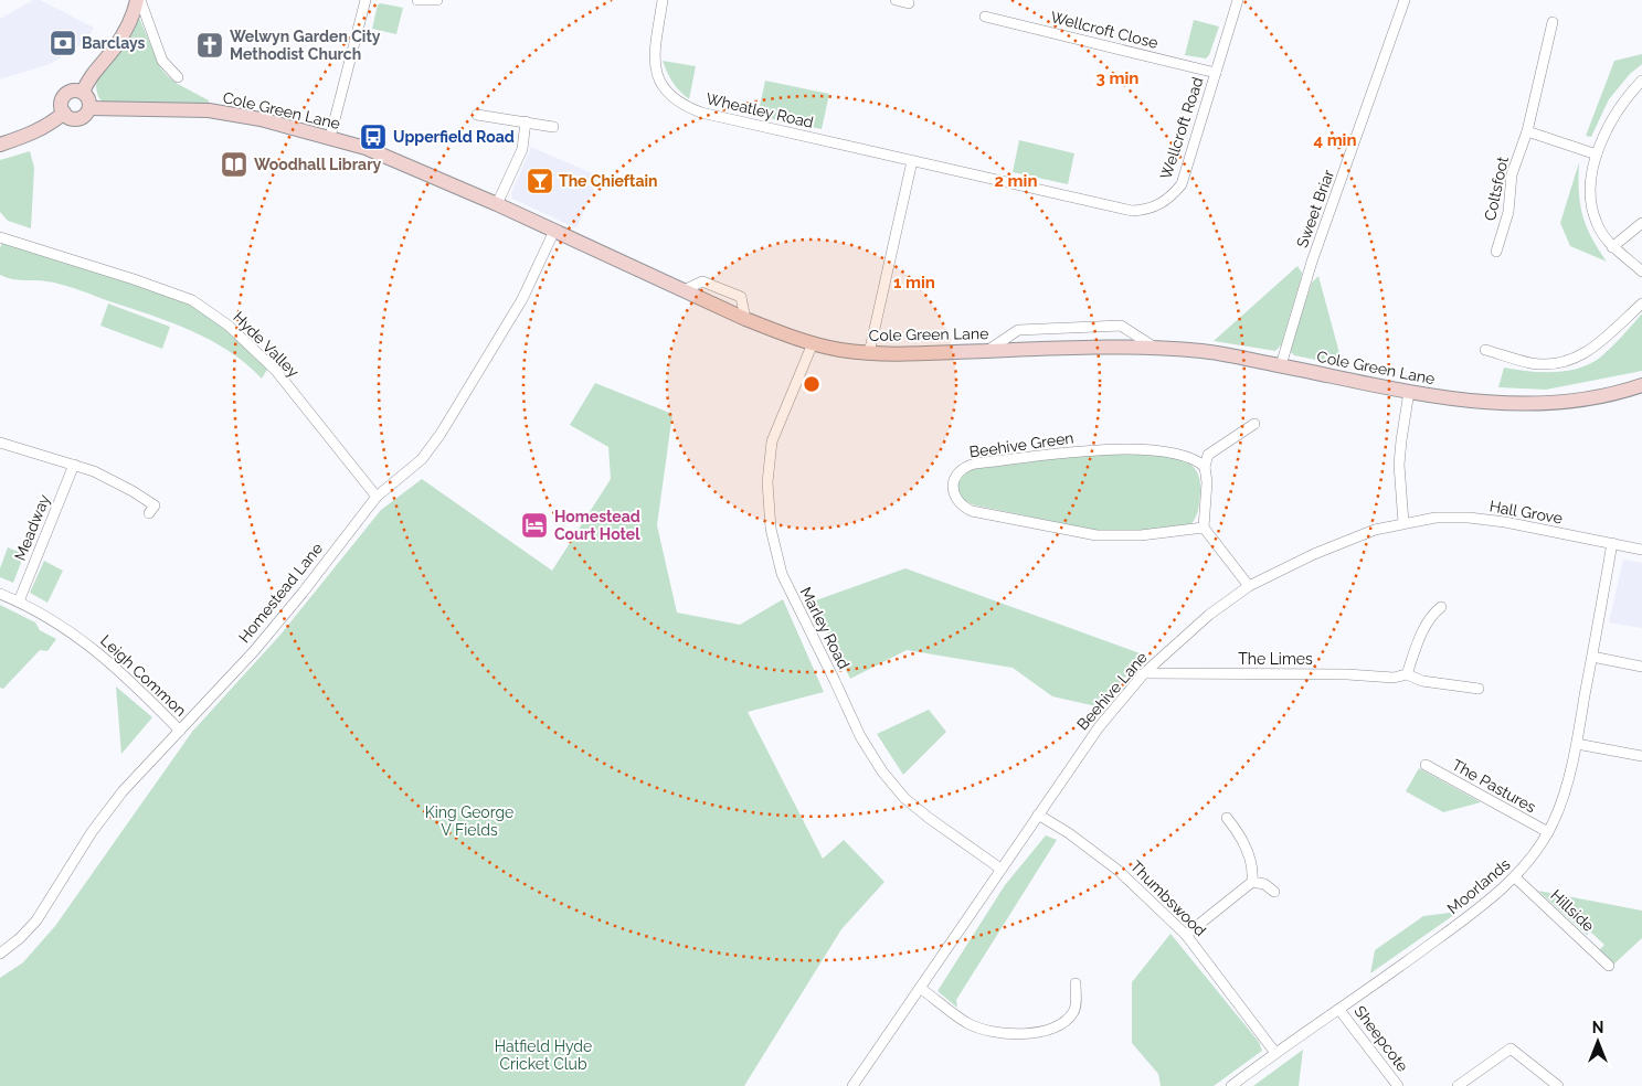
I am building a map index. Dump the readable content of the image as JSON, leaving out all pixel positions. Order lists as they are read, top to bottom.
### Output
{
  "streets": {
    "street": [
      "Wellcroft Close",
      "Cole Green Lane",
      "Wheatley Road",
      "Wellcroft Road",
      "Coltsfoot",
      "Sweet Briar",
      "Hyde Valley",
      "Beehive Green",
      "Hall Grove",
      "Meadway",
      "Homestead Lane",
      "Marley Road",
      "The Limes",
      "Leigh Common",
      "Beehive Lane",
      "The Pastures",
      "Moorlands",
      "Thumbswood",
      "Hillside",
      "Sheepcote"
    ]
  },
  "crossings": [
    ["Wellcroft Close", "Wellcroft Road"],
    ["Cole Green Lane", "Sweet Briar"],
    ["Cole Green Lane", "Homestead Lane"],
    ["Cole Green Lane", "Marley Road"],
    ["Wheatley Road", "Wellcroft Road"],
    ["Hyde Valley", "Homestead Lane"],
    ["Hall Grove", "Beehive Lane"],
    ["Hall Grove", "Moorlands"],
    ["Meadway", "Leigh Common"],
    ["Homestead Lane", "Leigh Common"],
    ["Marley Road", "Beehive Lane"],
    ["The Limes", "Beehive Lane"],
    ["Beehive Lane", "Thumbswood"],
    ["The Pastures", "Moorlands"],
    ["Moorlands", "Thumbswood"],
    ["Moorlands", "Hillside"],
    ["Moorlands", "Sheepcote"]
  ],
  "parks": ["King George V Fields", "Hatfield Hyde Cricket Club"],
  "places": {
    "bank": ["Barclays"],
    "church": ["Welwyn Garden City Methodist Church"],
    "bus stop": ["Upperfield Road"],
    "library": ["Woodhall Library"],
    "bar": ["The Chieftain"],
    "hotel": ["Homestead Court Hotel"]
  },
  "north": "top",
  "rings": [
    "3 min",
    "4 min",
    "2 min",
    "1 min"
  ]
}
